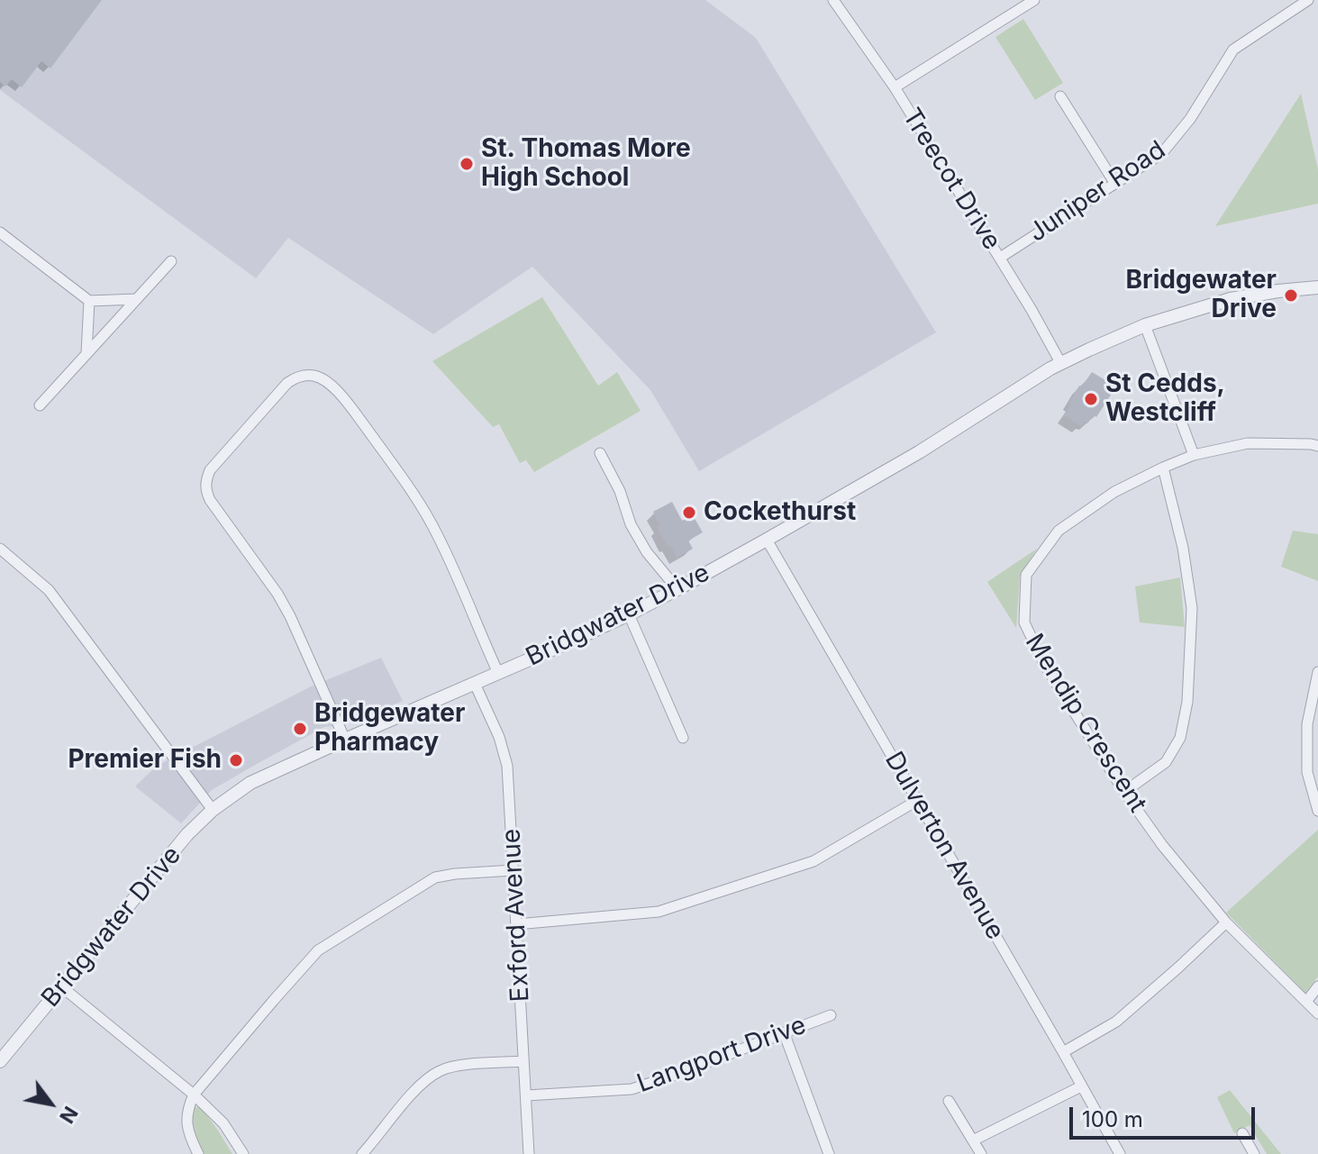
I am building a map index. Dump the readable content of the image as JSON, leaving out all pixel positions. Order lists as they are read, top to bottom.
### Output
{
  "streets": {
    "street": [
      "Treecot Drive",
      "Juniper Road",
      "Bridgwater Drive",
      "Mendip Crescent",
      "Dulverton Avenue",
      "Exford Avenue",
      "Langport Drive"
    ]
  },
  "crossings": [
    ["Treecot Drive", "Juniper Road"],
    ["Treecot Drive", "Bridgwater Drive"],
    ["Bridgwater Drive", "Dulverton Avenue"],
    ["Bridgwater Drive", "Exford Avenue"],
    ["Exford Avenue", "Langport Drive"]
  ],
  "places": [
    "St. Thomas More High School",
    "Bridgewater Drive",
    "St Cedds, Westcliff",
    "Cockethurst",
    "Bridgewater Pharmacy",
    "Premier Fish"
  ],
  "scale_bar": "100 m",
  "north": "bottom right"
}
